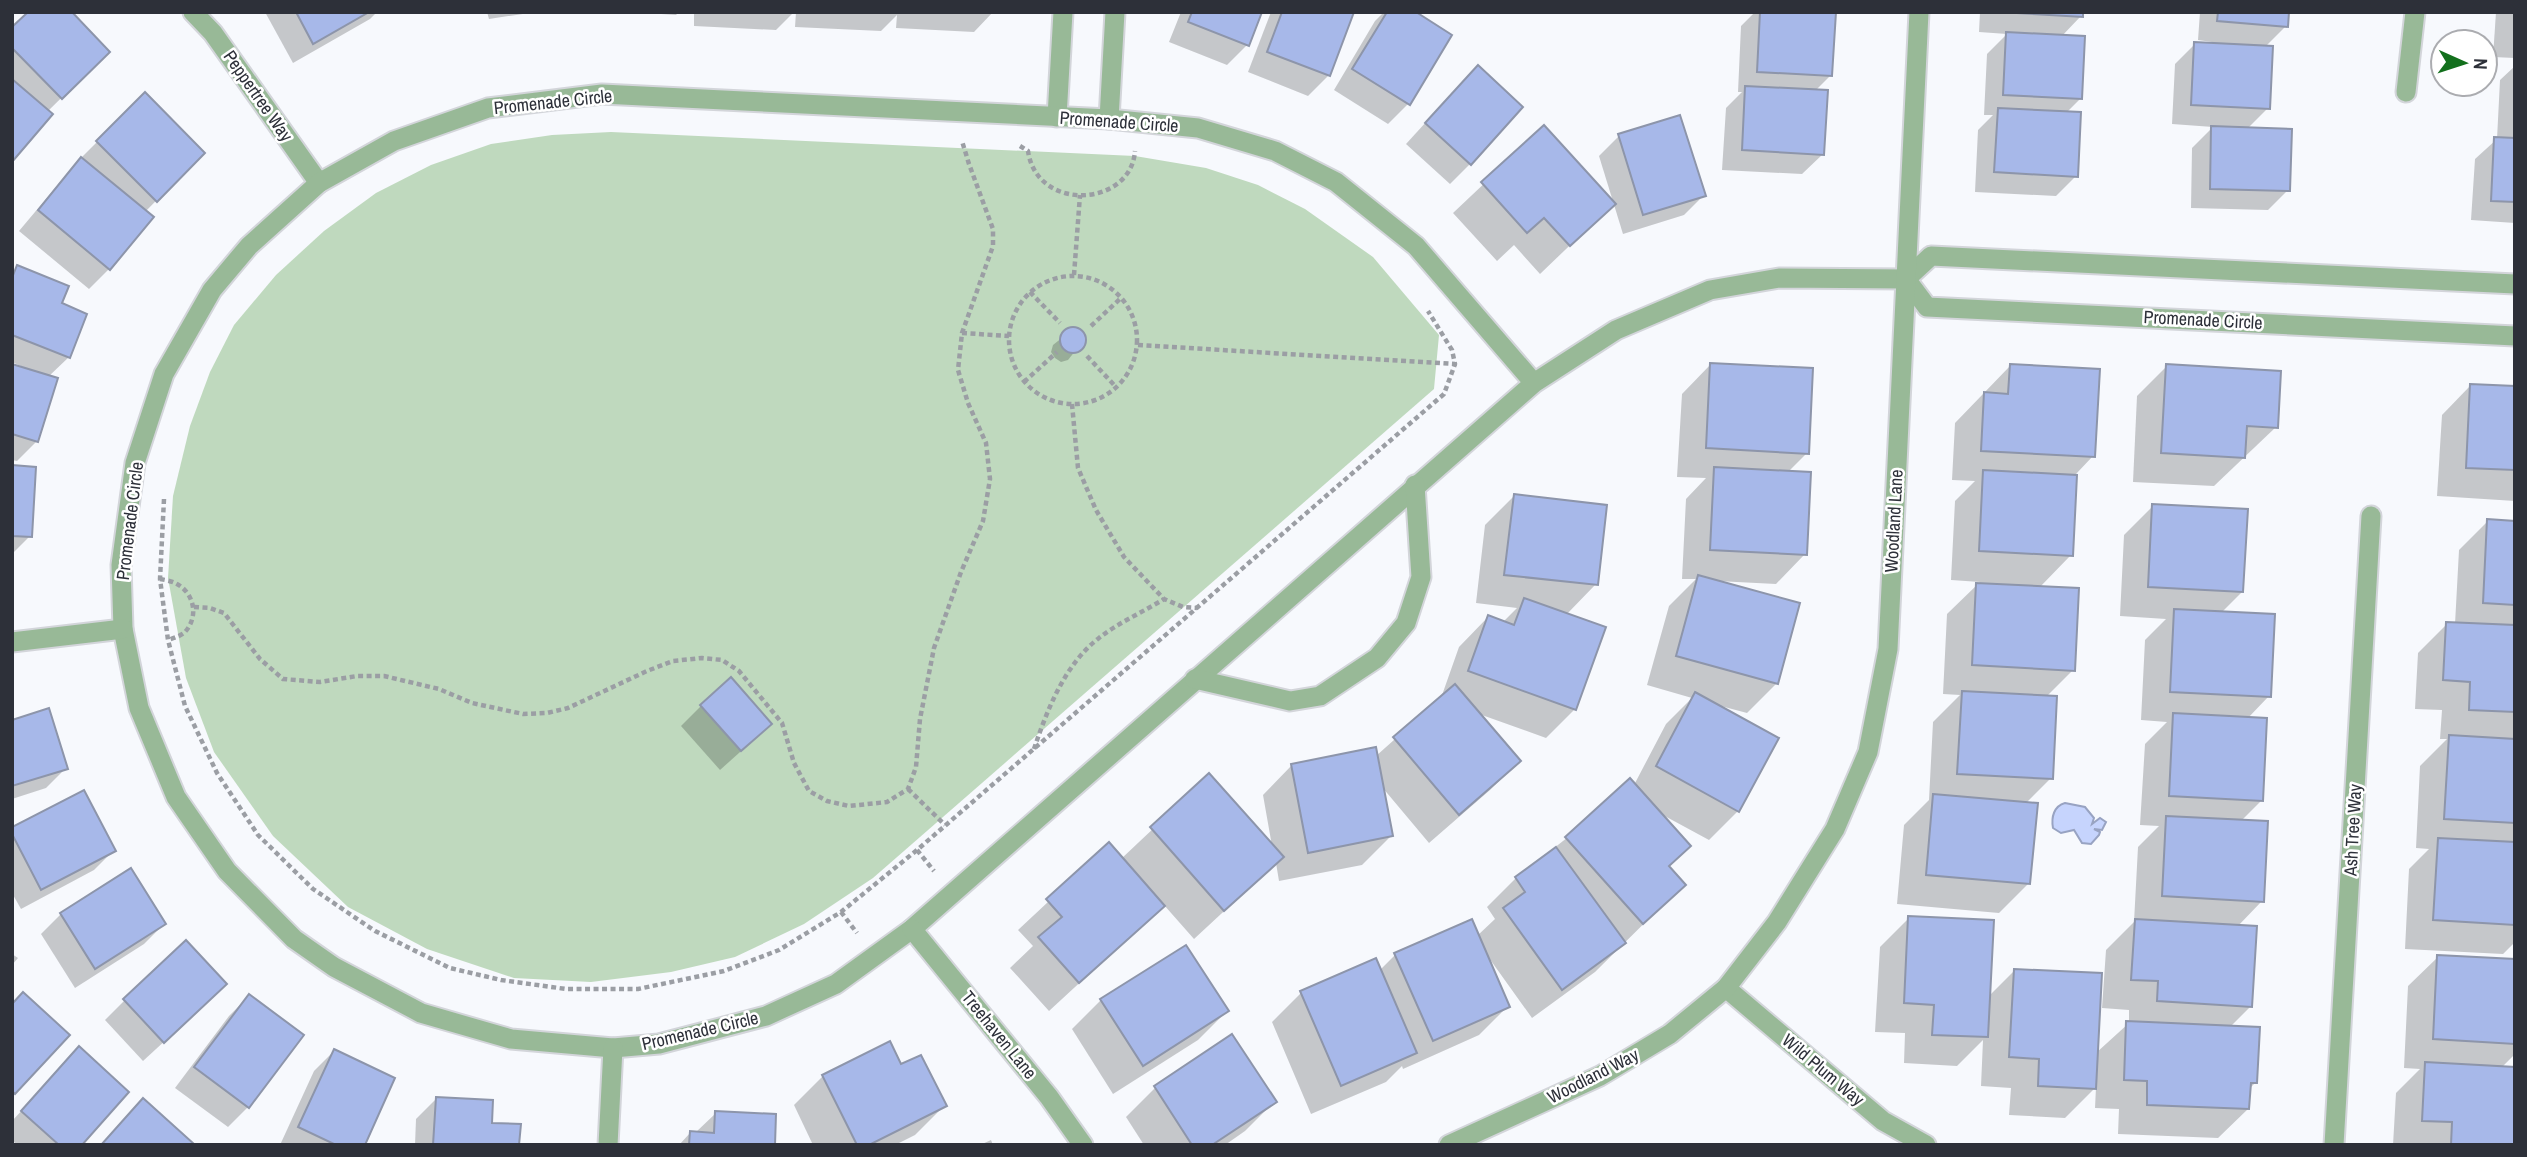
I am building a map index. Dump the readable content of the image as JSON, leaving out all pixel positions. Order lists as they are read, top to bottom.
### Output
{
  "streets": {
    "street": [
      "Peppertree Way",
      "Promenade Circle",
      "Woodland Lane",
      "Ash Tree Way",
      "Treehaven Lane",
      "Wild Plum Way",
      "Woodland Way"
    ]
  },
  "crossings": [
    ["Peppertree Way", "Promenade Circle"],
    ["Promenade Circle", "Woodland Lane"],
    ["Promenade Circle", "Treehaven Lane"],
    ["Woodland Lane", "Wild Plum Way"],
    ["Woodland Lane", "Woodland Way"],
    ["Wild Plum Way", "Woodland Way"]
  ],
  "north": "right"
}
